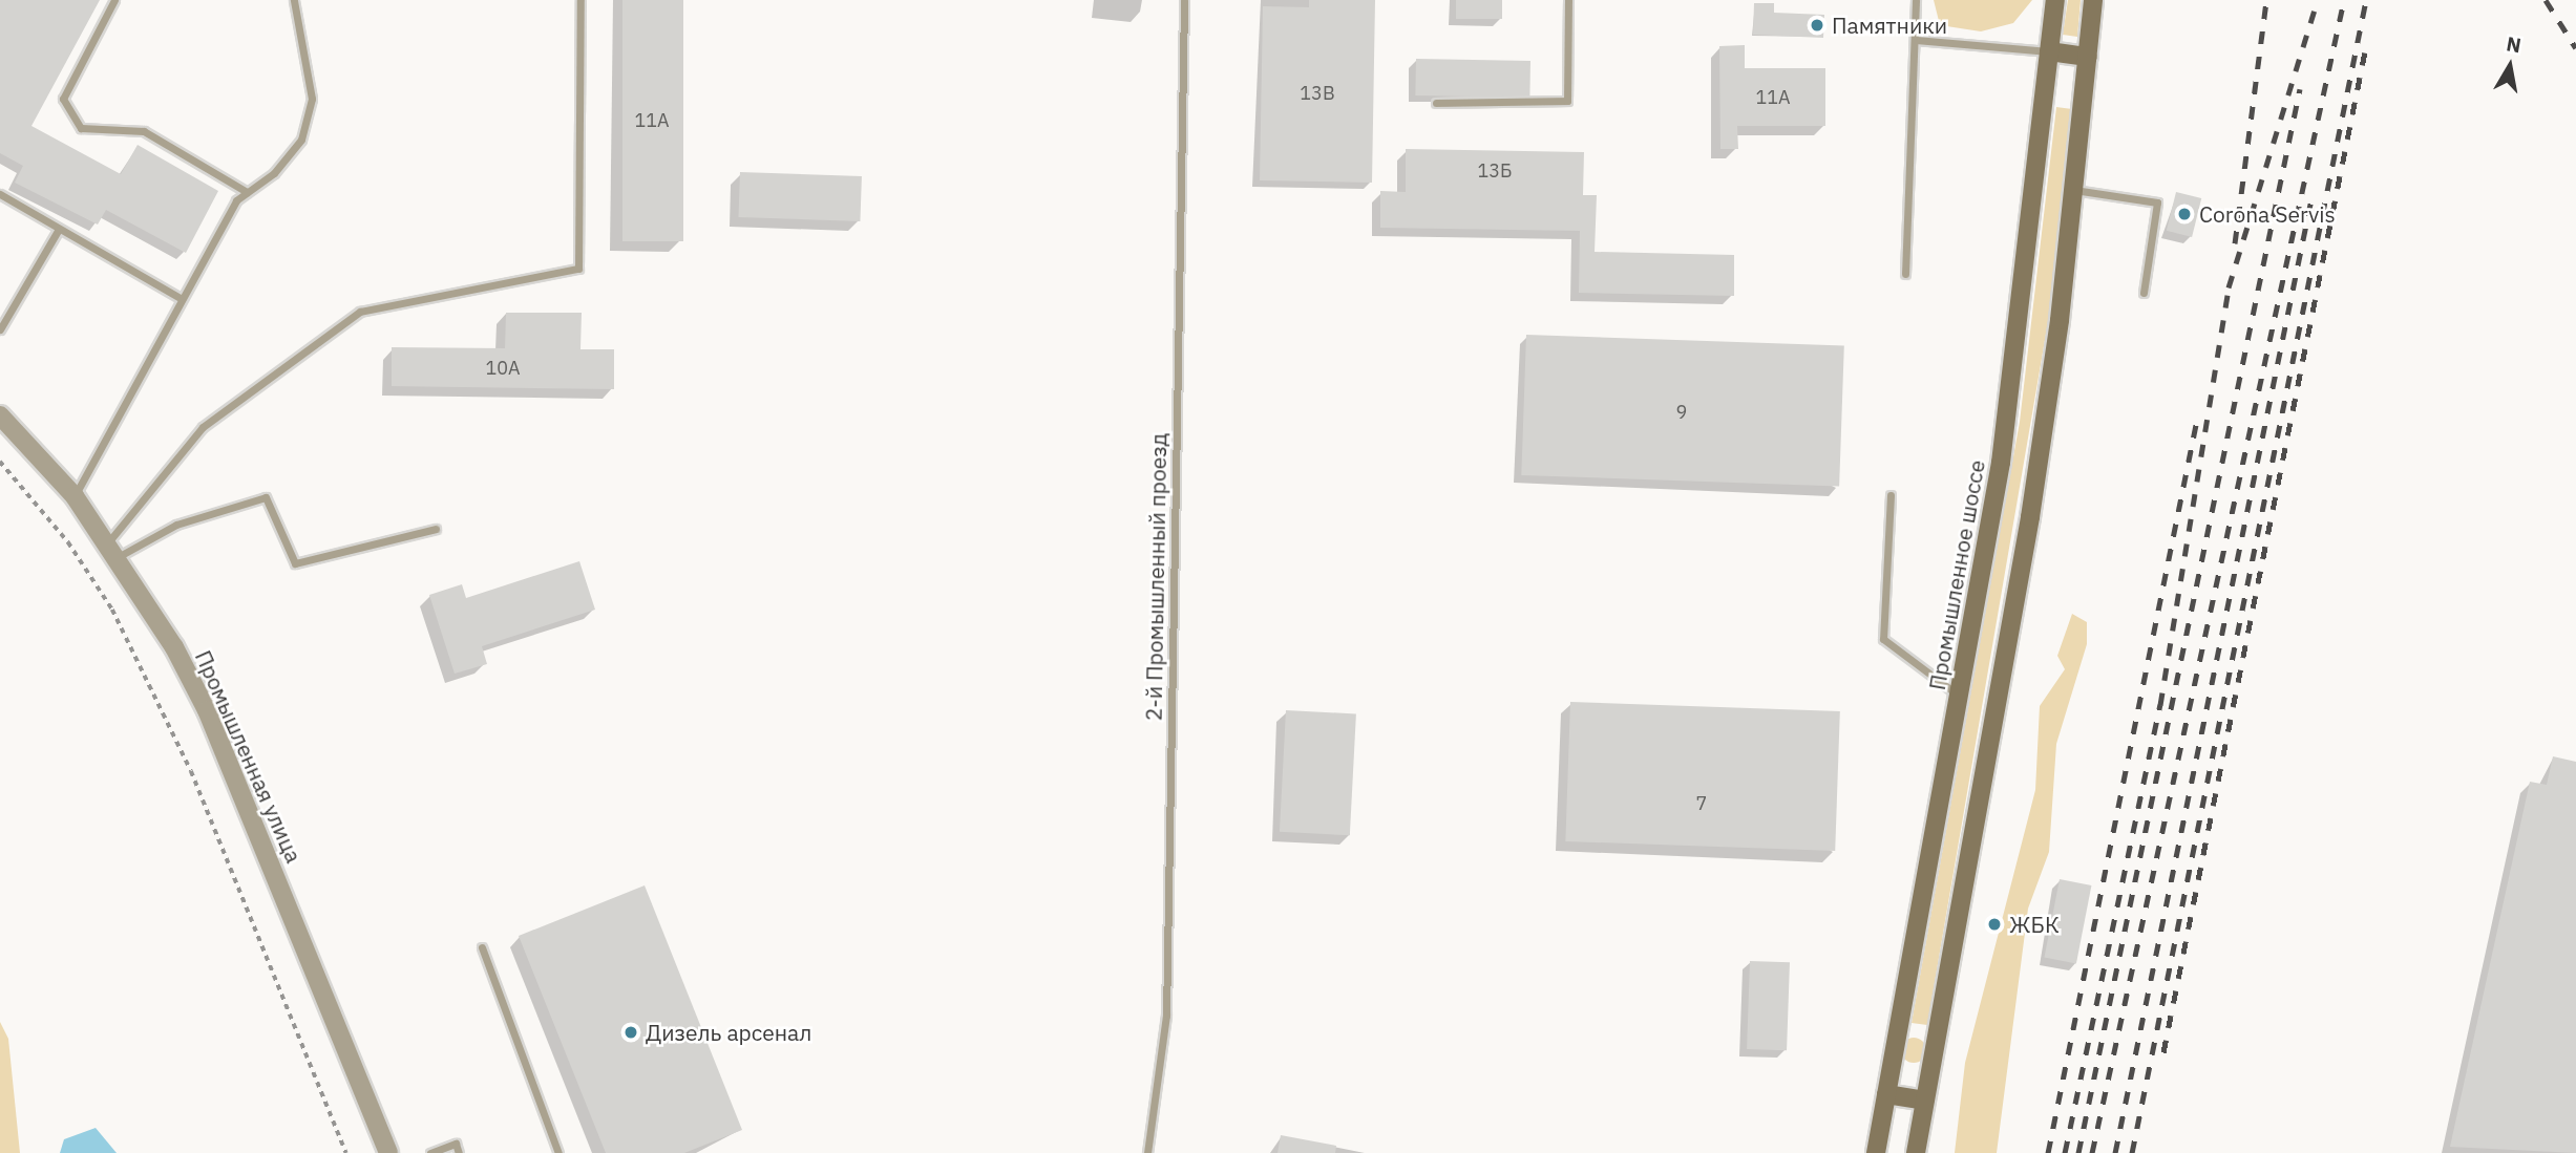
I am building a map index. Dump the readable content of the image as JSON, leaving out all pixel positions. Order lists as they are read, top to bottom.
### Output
{
  "streets": {
    "main road": ["Промышленное шоссе"],
    "street": ["Промышленная улица"],
    "lane": ["2-й Промышленный проезд"]
  },
  "places": [
    "Памятники",
    "Corona Servis",
    "ЖБК",
    "Дизель арсенал"
  ],
  "house_numbers": [
    "13В",
    "11А",
    "11А",
    "13Б",
    "10А",
    "9",
    "7"
  ],
  "north": "top"
}
